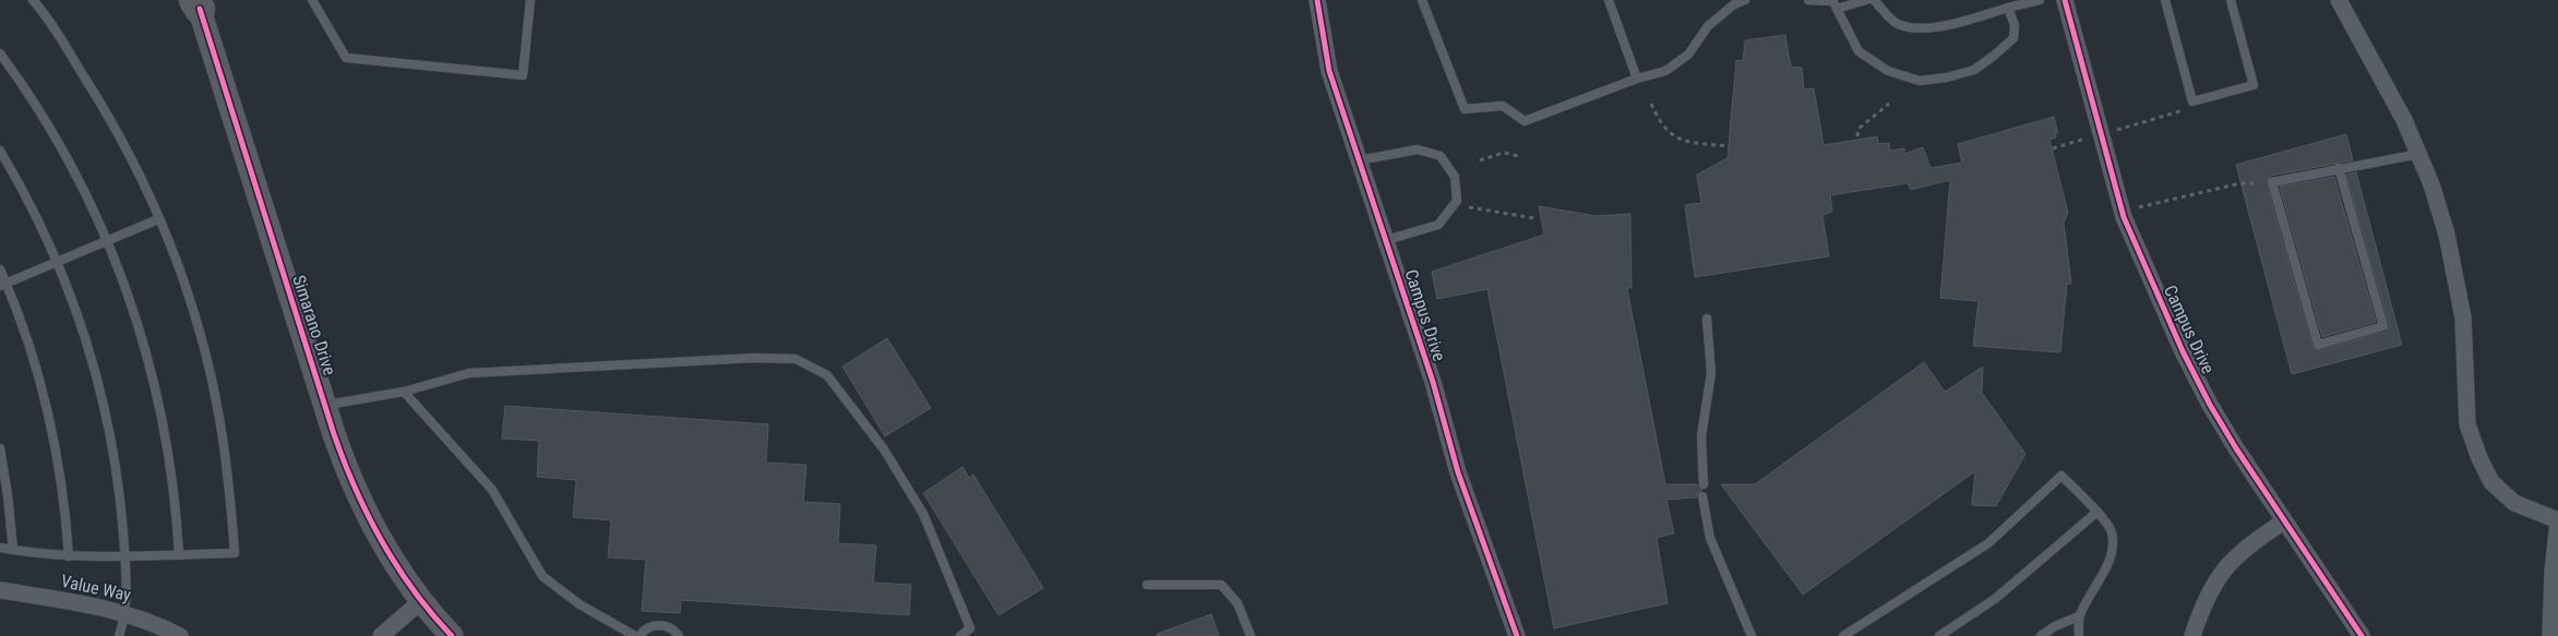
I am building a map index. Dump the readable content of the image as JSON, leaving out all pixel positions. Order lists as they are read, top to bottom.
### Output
{
  "streets": {
    "street": ["Campus Drive", "Simarano Drive", "Value Way"]
  }
}
